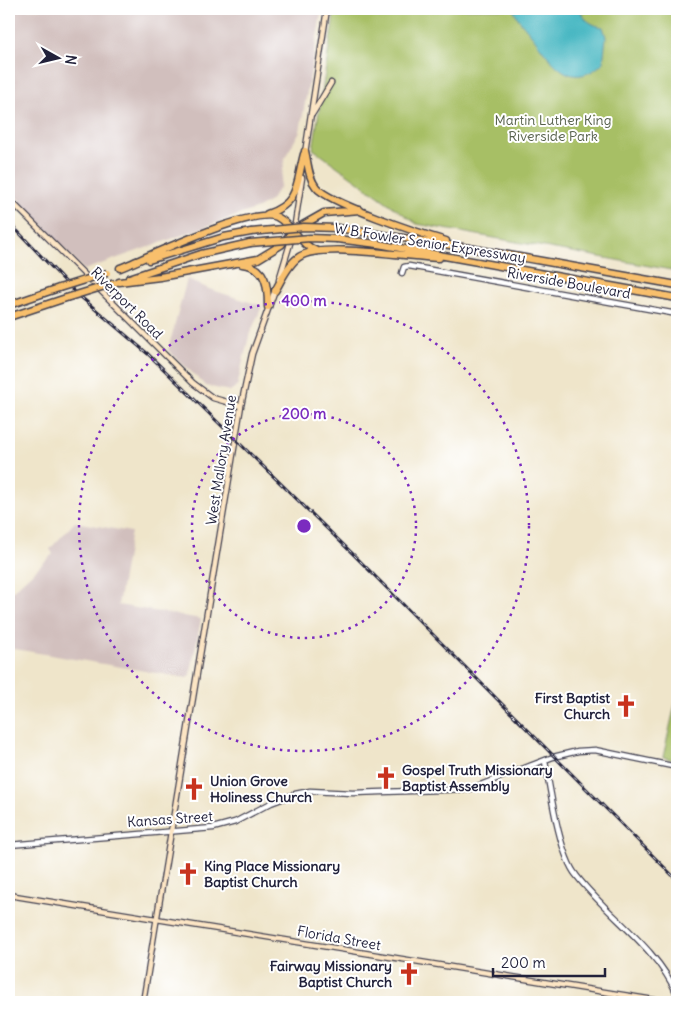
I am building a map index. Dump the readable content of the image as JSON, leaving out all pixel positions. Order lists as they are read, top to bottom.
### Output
{
  "streets": {
    "highway": ["W B Fowler Senior Expressway"],
    "main road": ["Riverport Road", "West Mallory Avenue", "Florida Street"],
    "street": ["Riverside Boulevard", "Kansas Street"]
  },
  "crossings": [
    ["Riverport Road", "West Mallory Avenue"],
    ["West Mallory Avenue", "Kansas Street"],
    ["West Mallory Avenue", "Florida Street"]
  ],
  "parks": ["Martin Luther King Riverside Park"],
  "places": {
    "church": [
      "First Baptist Church",
      "Gospel Truth Missionary Baptist Assembly",
      "Union Grove Holiness Church",
      "King Place Missionary Baptist Church",
      "Fairway Missionary Baptist Church"
    ]
  },
  "scale_bar": "200 m",
  "north": "right",
  "rings": ["400 m", "200 m"]
}
